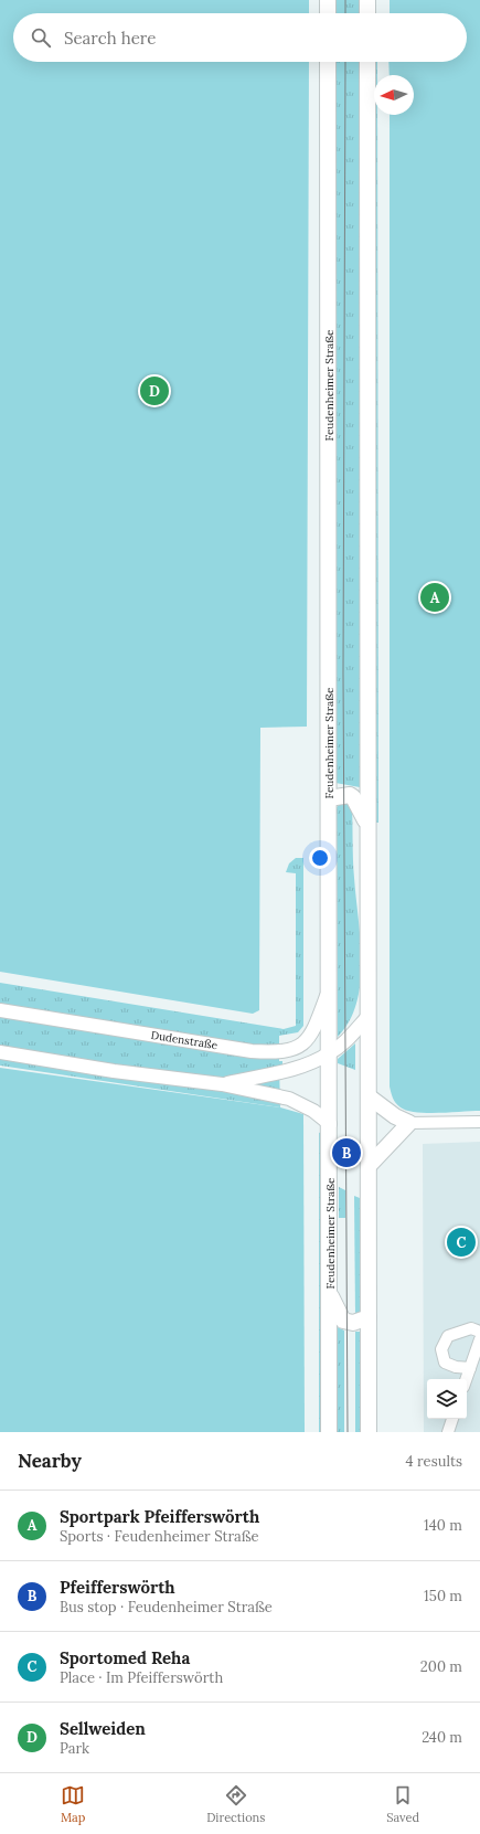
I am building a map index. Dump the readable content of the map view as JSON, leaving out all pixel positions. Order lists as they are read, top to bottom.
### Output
{
  "streets": {
    "main road": ["Feudenheimer Straße"],
    "street": ["Dudenstraße"]
  },
  "crossings": [
    ["Feudenheimer Straße", "Dudenstraße"]
  ],
  "north": "left",
  "page": {
    "search": "Search here",
    "pins": [
      "D",
      "A",
      "B",
      "C"
    ],
    "heading": ["Nearby", "4 results"],
    "list": [
      {
        "mark": "A",
        "name": "Sportpark Pfeifferswörth",
        "note": "Sports · Feudenheimer Straße",
        "value": "140 m"
      },
      {
        "mark": "B",
        "name": "Pfeifferswörth",
        "note": "Bus stop · Feudenheimer Straße",
        "value": "150 m"
      },
      {
        "mark": "C",
        "name": "Sportomed Reha",
        "note": "Place · Im Pfeifferswörth",
        "value": "200 m"
      },
      {
        "mark": "D",
        "name": "Sellweiden",
        "note": "Park",
        "value": "240 m"
      }
    ],
    "nav": ["Map", "Directions", "Saved"]
  }
}
